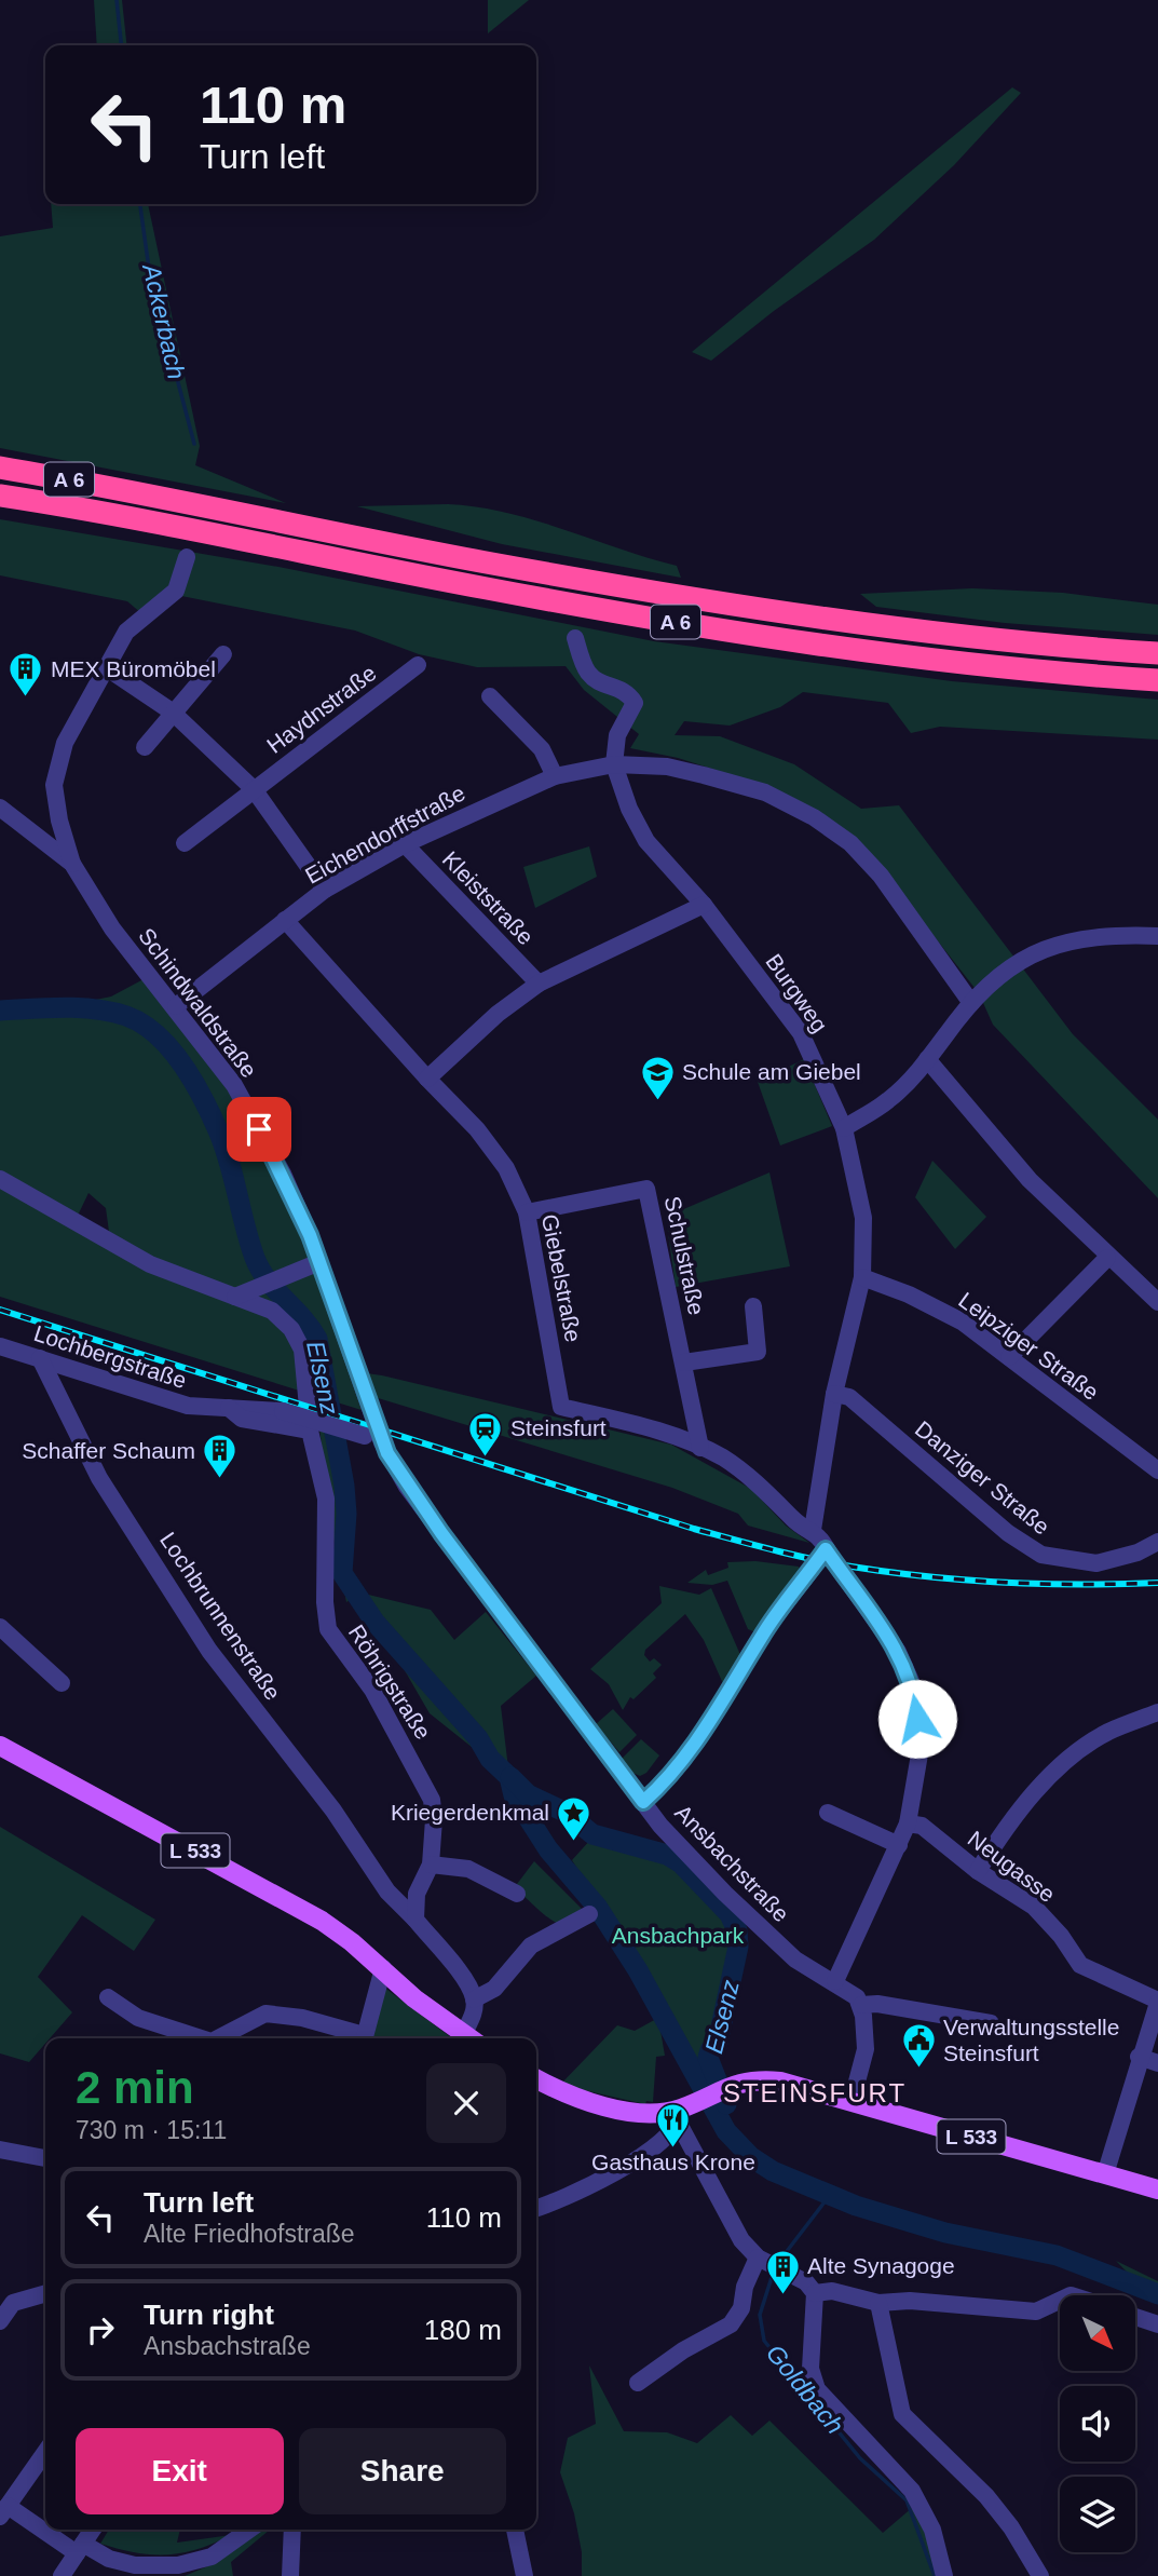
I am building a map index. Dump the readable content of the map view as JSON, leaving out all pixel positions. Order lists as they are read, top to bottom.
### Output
{
  "streets": {
    "highway": ["A 6"],
    "main road": ["L 533"],
    "street": [
      "Haydnstraße",
      "Eichendorffstraße",
      "Kleiststraße",
      "Burgweg",
      "Schindwaldstraße",
      "Schulstraße",
      "Giebelstraße",
      "Leipziger Straße",
      "Lochbergstraße",
      "Danziger Straße",
      "Lochbrunnenstraße",
      "Röhrigstraße",
      "Ansbachstraße",
      "Neugasse"
    ]
  },
  "crossings": [
    ["Eichendorffstraße", "Kleiststraße"],
    ["Eichendorffstraße", "Burgweg"],
    ["Eichendorffstraße", "Schindwaldstraße"],
    ["Eichendorffstraße", "Giebelstraße"],
    ["Burgweg", "Leipziger Straße"],
    ["Burgweg", "Danziger Straße"],
    ["Schindwaldstraße", "Lochbergstraße"],
    ["Schindwaldstraße", "Ansbachstraße"],
    ["Schulstraße", "Giebelstraße"],
    ["Lochbergstraße", "Lochbrunnenstraße"],
    ["Lochbergstraße", "Ansbachstraße"],
    ["Lochbrunnenstraße", "Röhrigstraße"]
  ],
  "districts": ["STEINSFURT"],
  "water": ["Ackerbach", "Elsenz", "Goldbach"],
  "parks": ["Ansbachpark"],
  "places": {
    "building": ["MEX Büromöbel", "Schaffer Schaum", "Alte Synagoge"],
    "school or university": ["Schule am Giebel"],
    "station": ["Steinsfurt"],
    "place": ["Kriegerdenkmal"],
    "public building": ["Verwaltungsstelle Steinsfurt"],
    "restaurant": ["Gasthaus Krone"]
  },
  "north": "bottom right",
  "page": {
    "turn": ["110 m", "Turn left"],
    "heading": ["2 min", "730 m · 15:11"],
    "list": [
      {
        "name": "Turn left",
        "note": "Alte Friedhofstraße",
        "value": "110 m"
      },
      {
        "name": "Turn right",
        "note": "Ansbachstraße",
        "value": "180 m"
      }
    ],
    "buttons": ["Exit", "Share"]
  }
}
